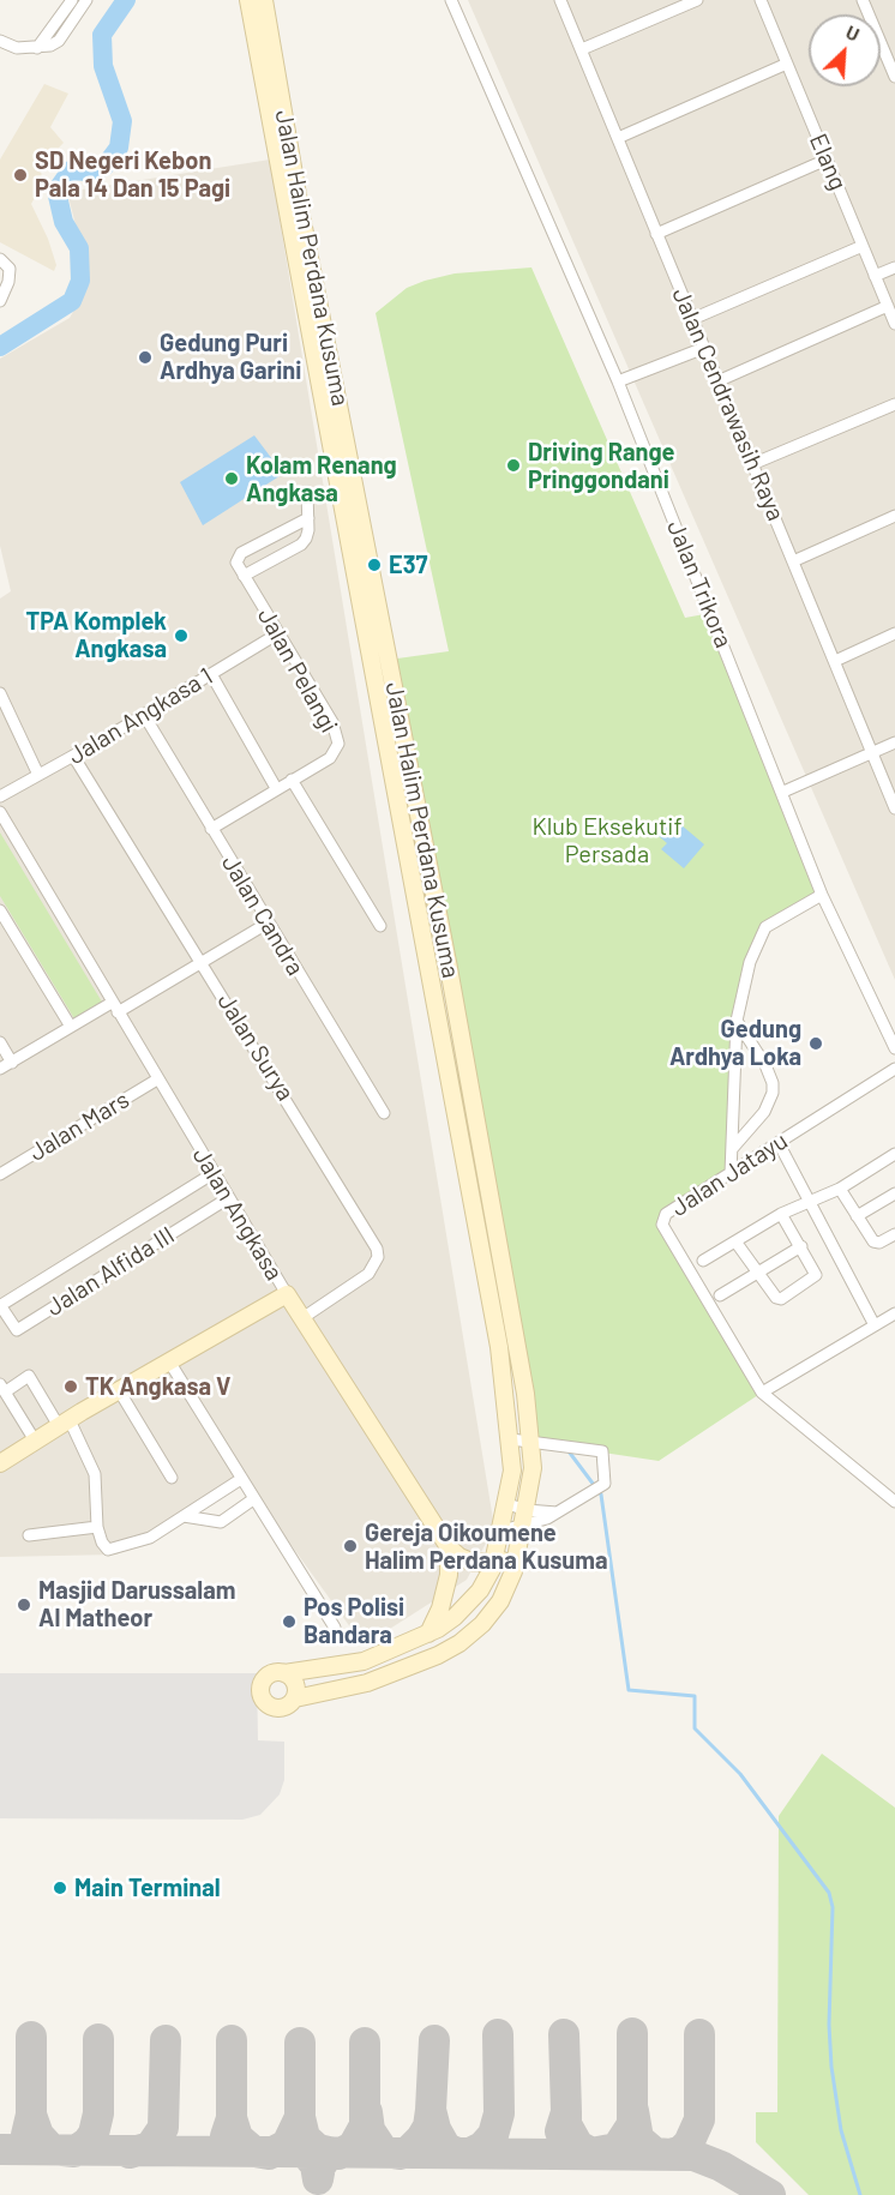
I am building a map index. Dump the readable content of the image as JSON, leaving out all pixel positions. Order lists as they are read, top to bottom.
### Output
{
  "streets": {
    "street": [
      "Elang",
      "Jalan Halim Perdana Kusuma",
      "Jalan Cendrawasih Raya",
      "Jalan Trikora",
      "Jalan Pelangi",
      "Jalan Angkasa 1",
      "Jalan Candra",
      "Jalan Surya",
      "Jalan Mars",
      "Jalan Jatayu",
      "Jalan Angkasa",
      "Jalan Alfida III"
    ]
  },
  "crossings": [
    ["Jalan Pelangi", "Jalan Angkasa 1"],
    ["Jalan Pelangi", "Jalan Candra"],
    ["Jalan Angkasa 1", "Jalan Candra"],
    ["Jalan Angkasa 1", "Jalan Surya"],
    ["Jalan Surya", "Jalan Angkasa"],
    ["Jalan Mars", "Jalan Angkasa"],
    ["Jalan Angkasa", "Jalan Alfida III"]
  ],
  "parks": ["Klub Eksekutif Persada"],
  "places": [
    "SD Negeri Kebon Pala 14 Dan 15 Pagi",
    "Gedung Puri Ardhya Garini",
    "Driving Range Pringgondani",
    "Kolam Renang Angkasa",
    "E37",
    "TPA Komplek Angkasa",
    "Gedung Ardhya Loka",
    "TK Angkasa V",
    "Gereja Oikoumene Halim Perdana Kusuma",
    "Masjid Darussalam Al Matheor",
    "Pos Polisi Bandara",
    "Main Terminal"
  ],
  "north": "top right"
}
